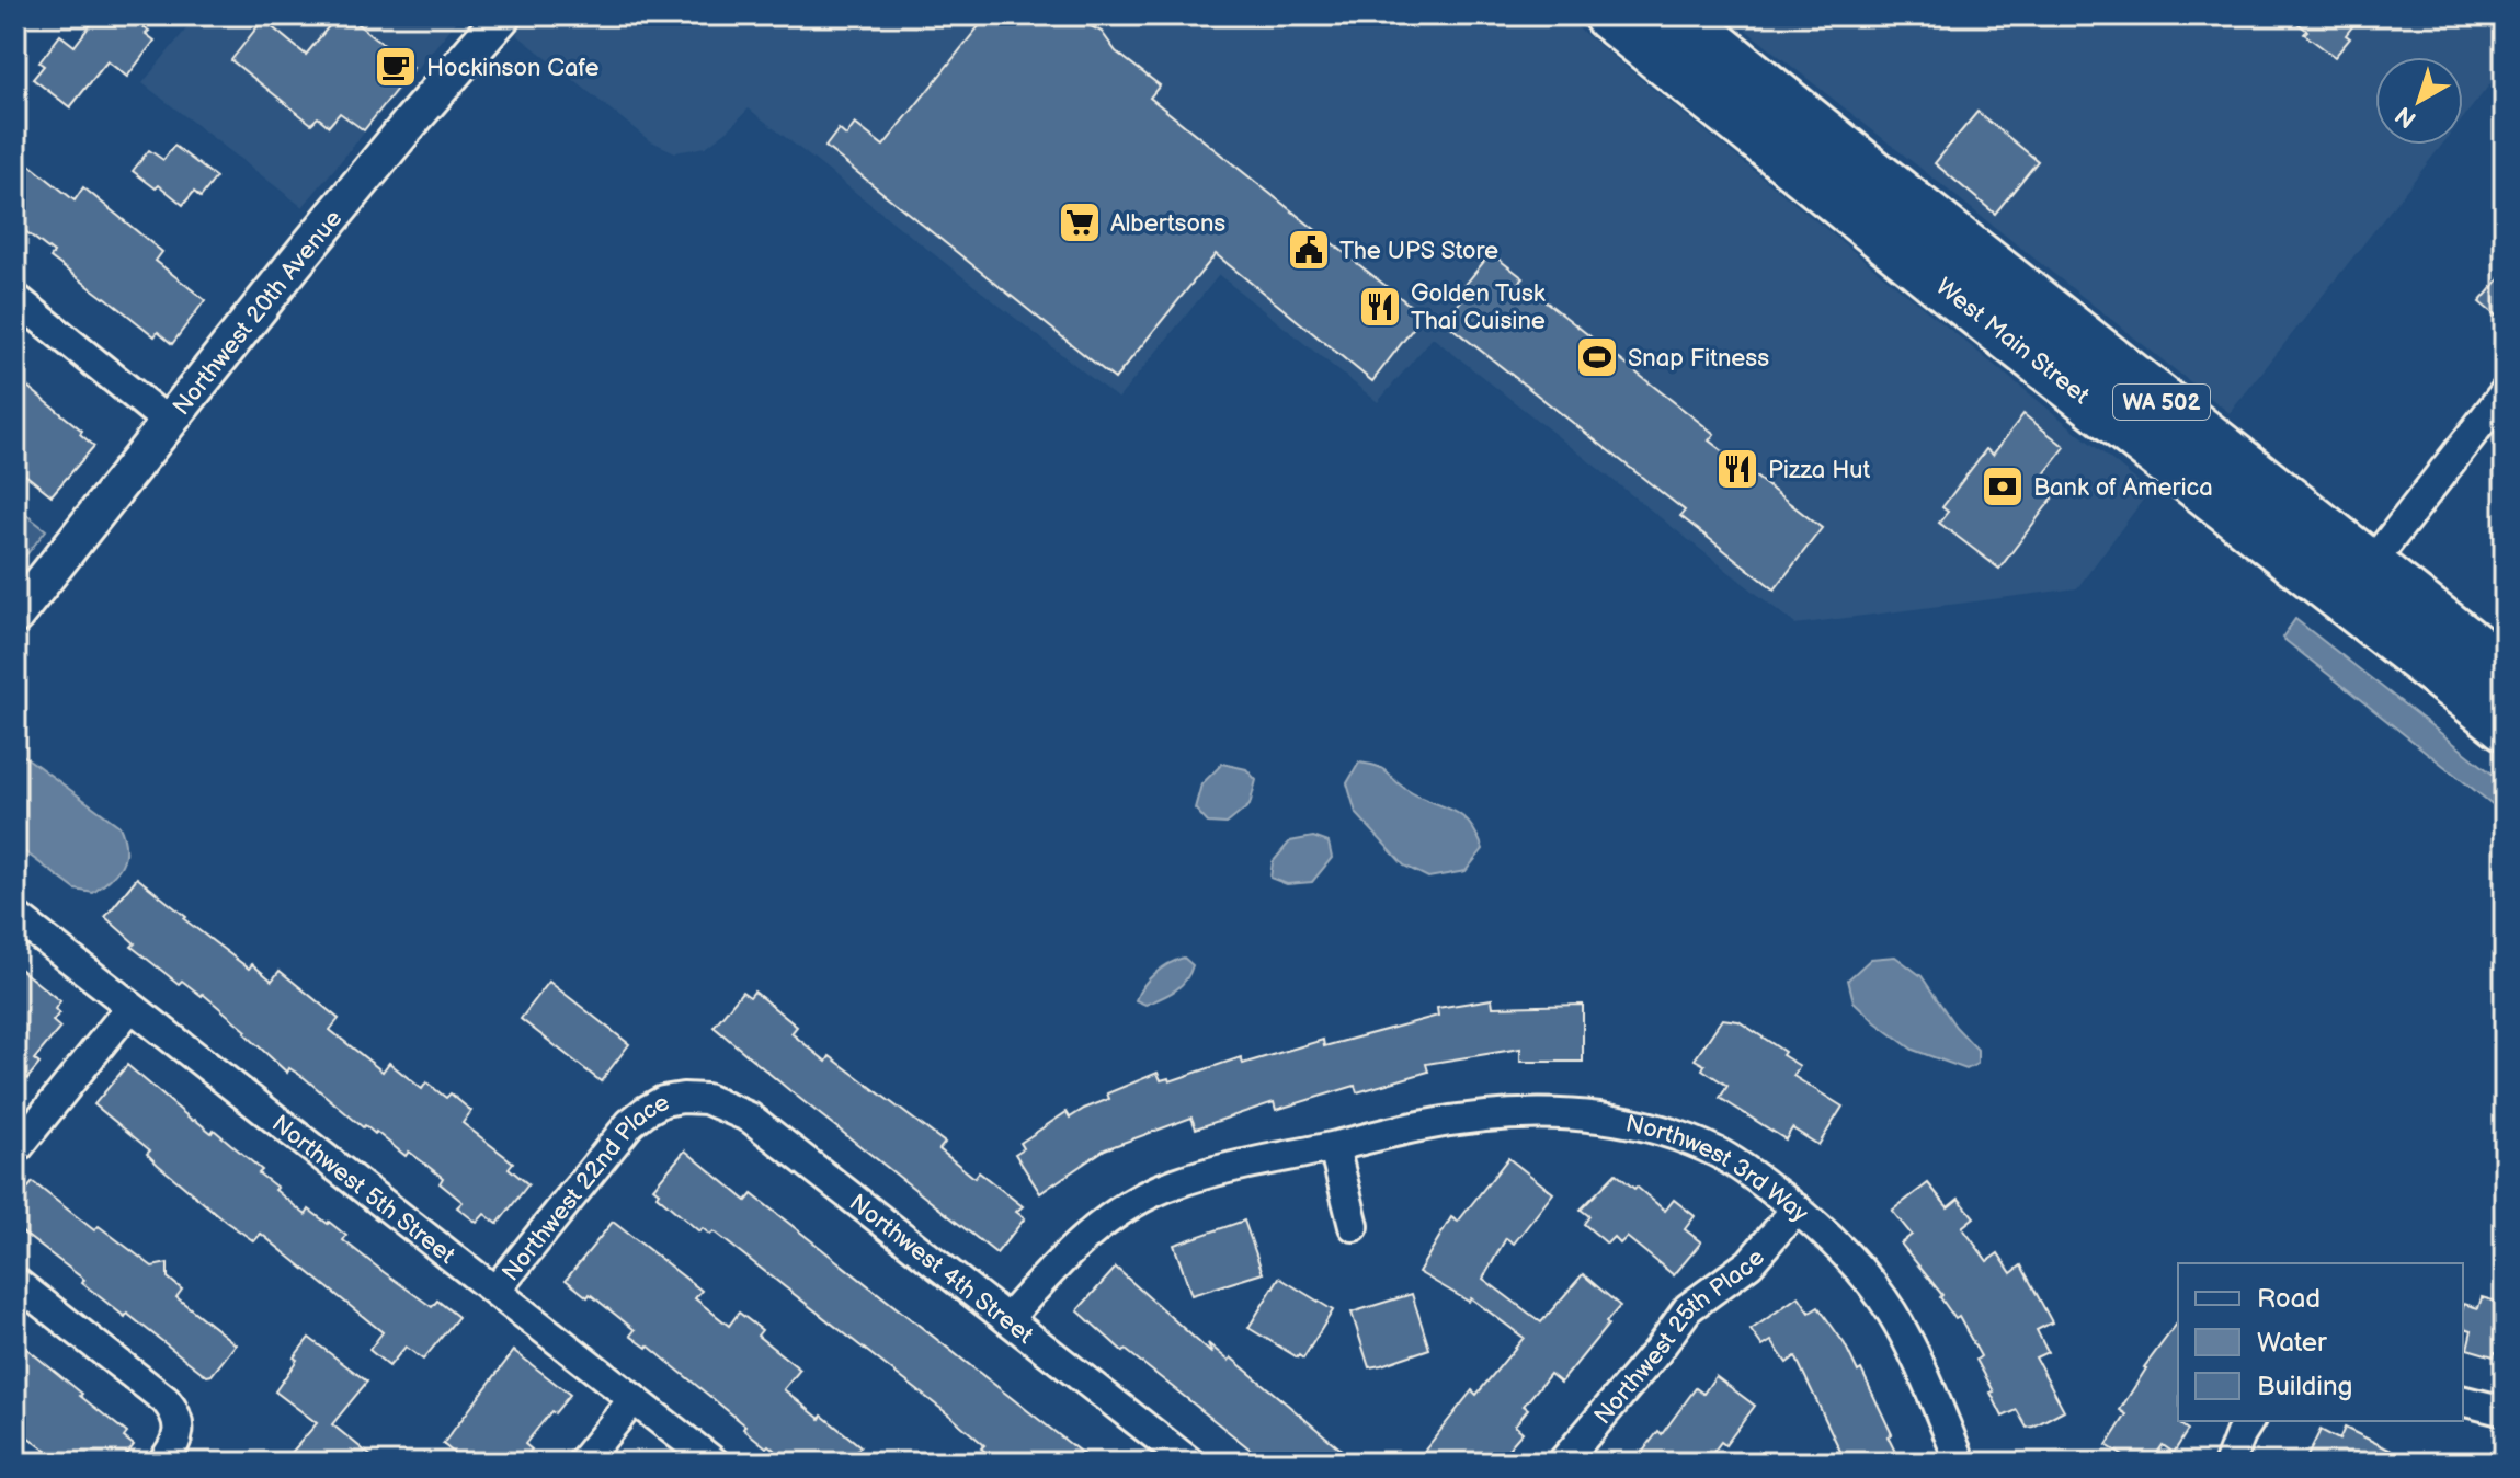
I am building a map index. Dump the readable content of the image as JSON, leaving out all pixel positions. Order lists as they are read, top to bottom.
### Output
{
  "streets": {
    "highway": ["West Main Street", "WA 502"],
    "street": [
      "Northwest 20th Avenue",
      "Northwest 3rd Way",
      "Northwest 5th Street",
      "Northwest 22nd Place",
      "Northwest 4th Street",
      "Northwest 25th Place"
    ]
  },
  "crossings": [
    ["Northwest 3rd Way", "Northwest 4th Street"],
    ["Northwest 3rd Way", "Northwest 25th Place"],
    ["Northwest 5th Street", "Northwest 22nd Place"],
    ["Northwest 22nd Place", "Northwest 4th Street"]
  ],
  "places": {
    "cafe": ["Hockinson Cafe"],
    "supermarket": ["Albertsons"],
    "public building": ["The UPS Store"],
    "restaurant": ["Golden Tusk Thai Cuisine", "Pizza Hut"],
    "sports": ["Snap Fitness"],
    "bank": ["Bank of America"]
  },
  "legend": ["Road", "Water", "Building"],
  "north": "bottom left"
}
